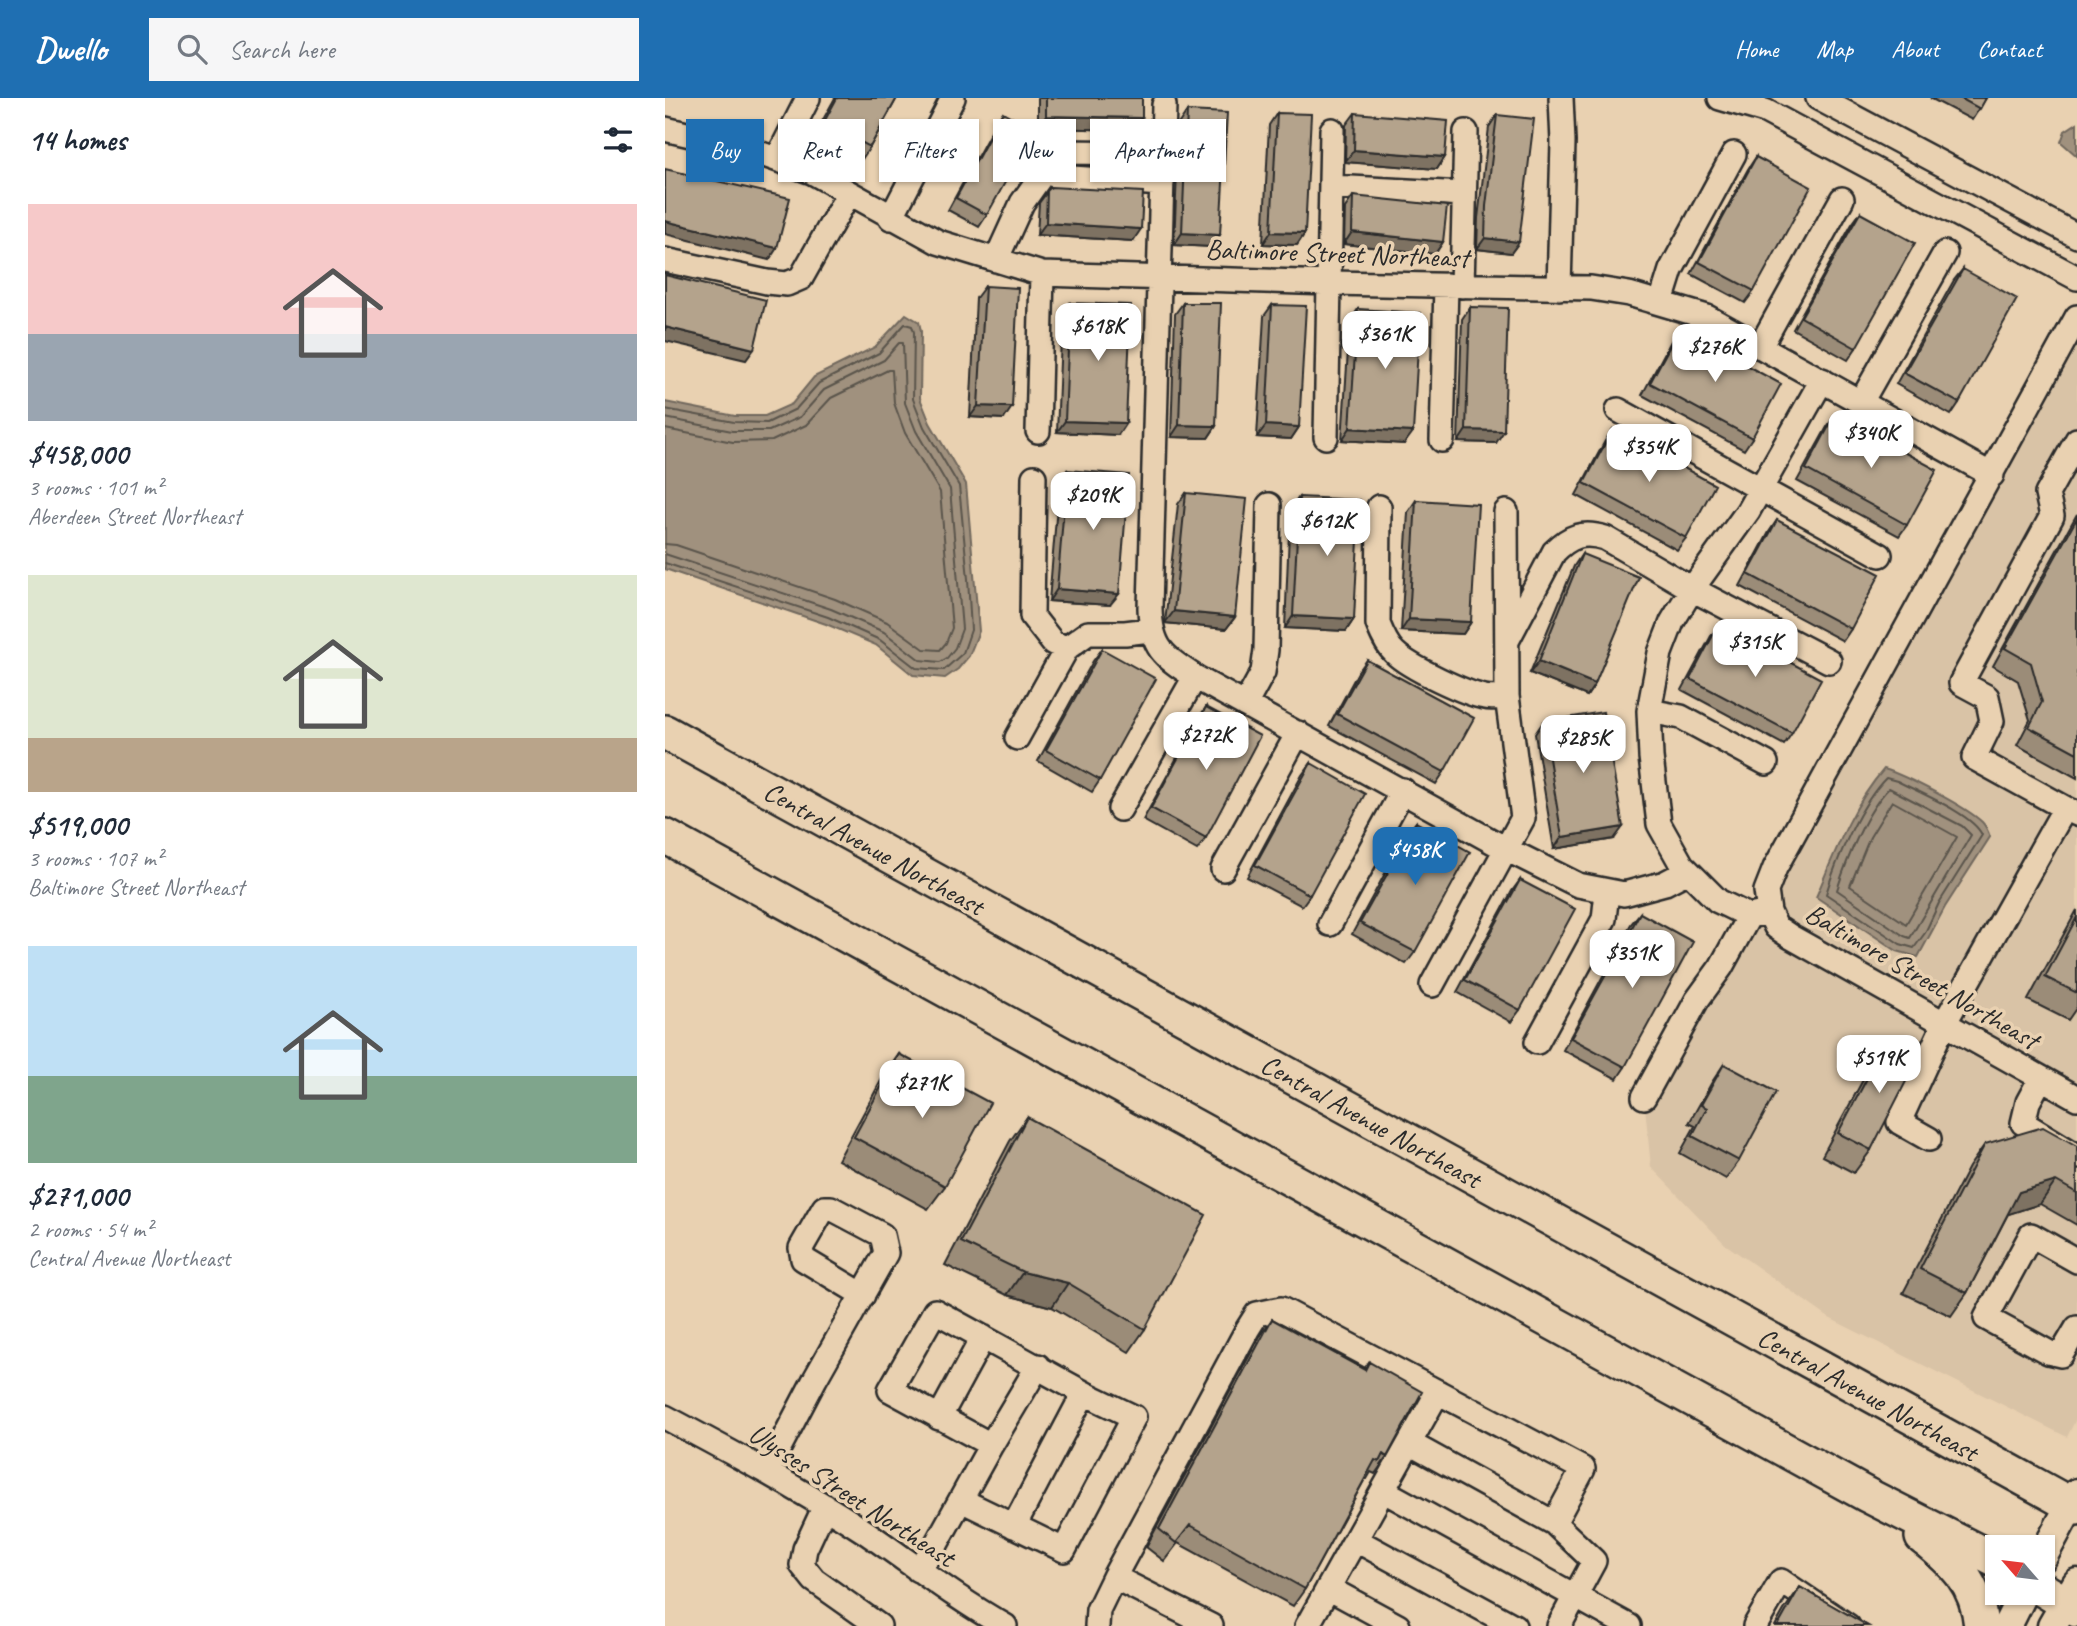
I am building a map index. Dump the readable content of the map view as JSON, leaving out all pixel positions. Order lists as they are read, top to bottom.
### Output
{
  "streets": {
    "highway": ["Central Avenue Northeast"],
    "street": ["Baltimore Street Northeast", "Ulysses Street Northeast"]
  },
  "north": "top left",
  "page": {
    "header": "Dwello",
    "search": "Search here",
    "nav": [
      "Home",
      "Map",
      "About",
      "Contact"
    ],
    "heading": "14 homes",
    "chip": [
      "Buy",
      "Rent",
      "Filters",
      "New",
      "Apartment"
    ],
    "list": [
      {
        "name": "$458,000",
        "note": "3 rooms · 101 m² · Aberdeen Street Northeast"
      },
      {
        "name": "$519,000",
        "note": "3 rooms · 107 m² · Baltimore Street Northeast"
      },
      {
        "name": "$271,000",
        "note": "2 rooms · 54 m² · Central Avenue Northeast"
      }
    ],
    "price": [
      "$618K",
      "$361K",
      "$276K",
      "$340K",
      "$354K",
      "$209K",
      "$612K",
      "$315K",
      "$272K",
      "$285K",
      "$458K",
      "$351K",
      "$519K",
      "$271K"
    ]
  }
}
